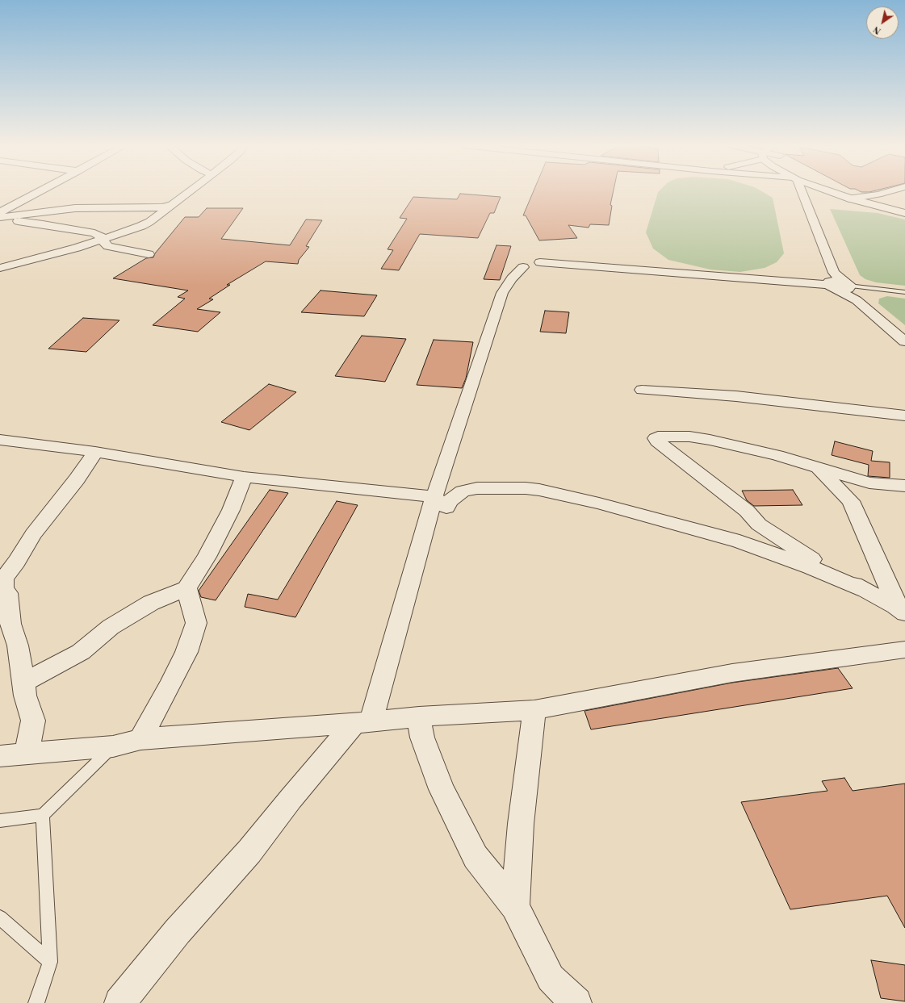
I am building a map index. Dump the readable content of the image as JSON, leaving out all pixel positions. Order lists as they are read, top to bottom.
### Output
{
  "north": "bottom left"
}
